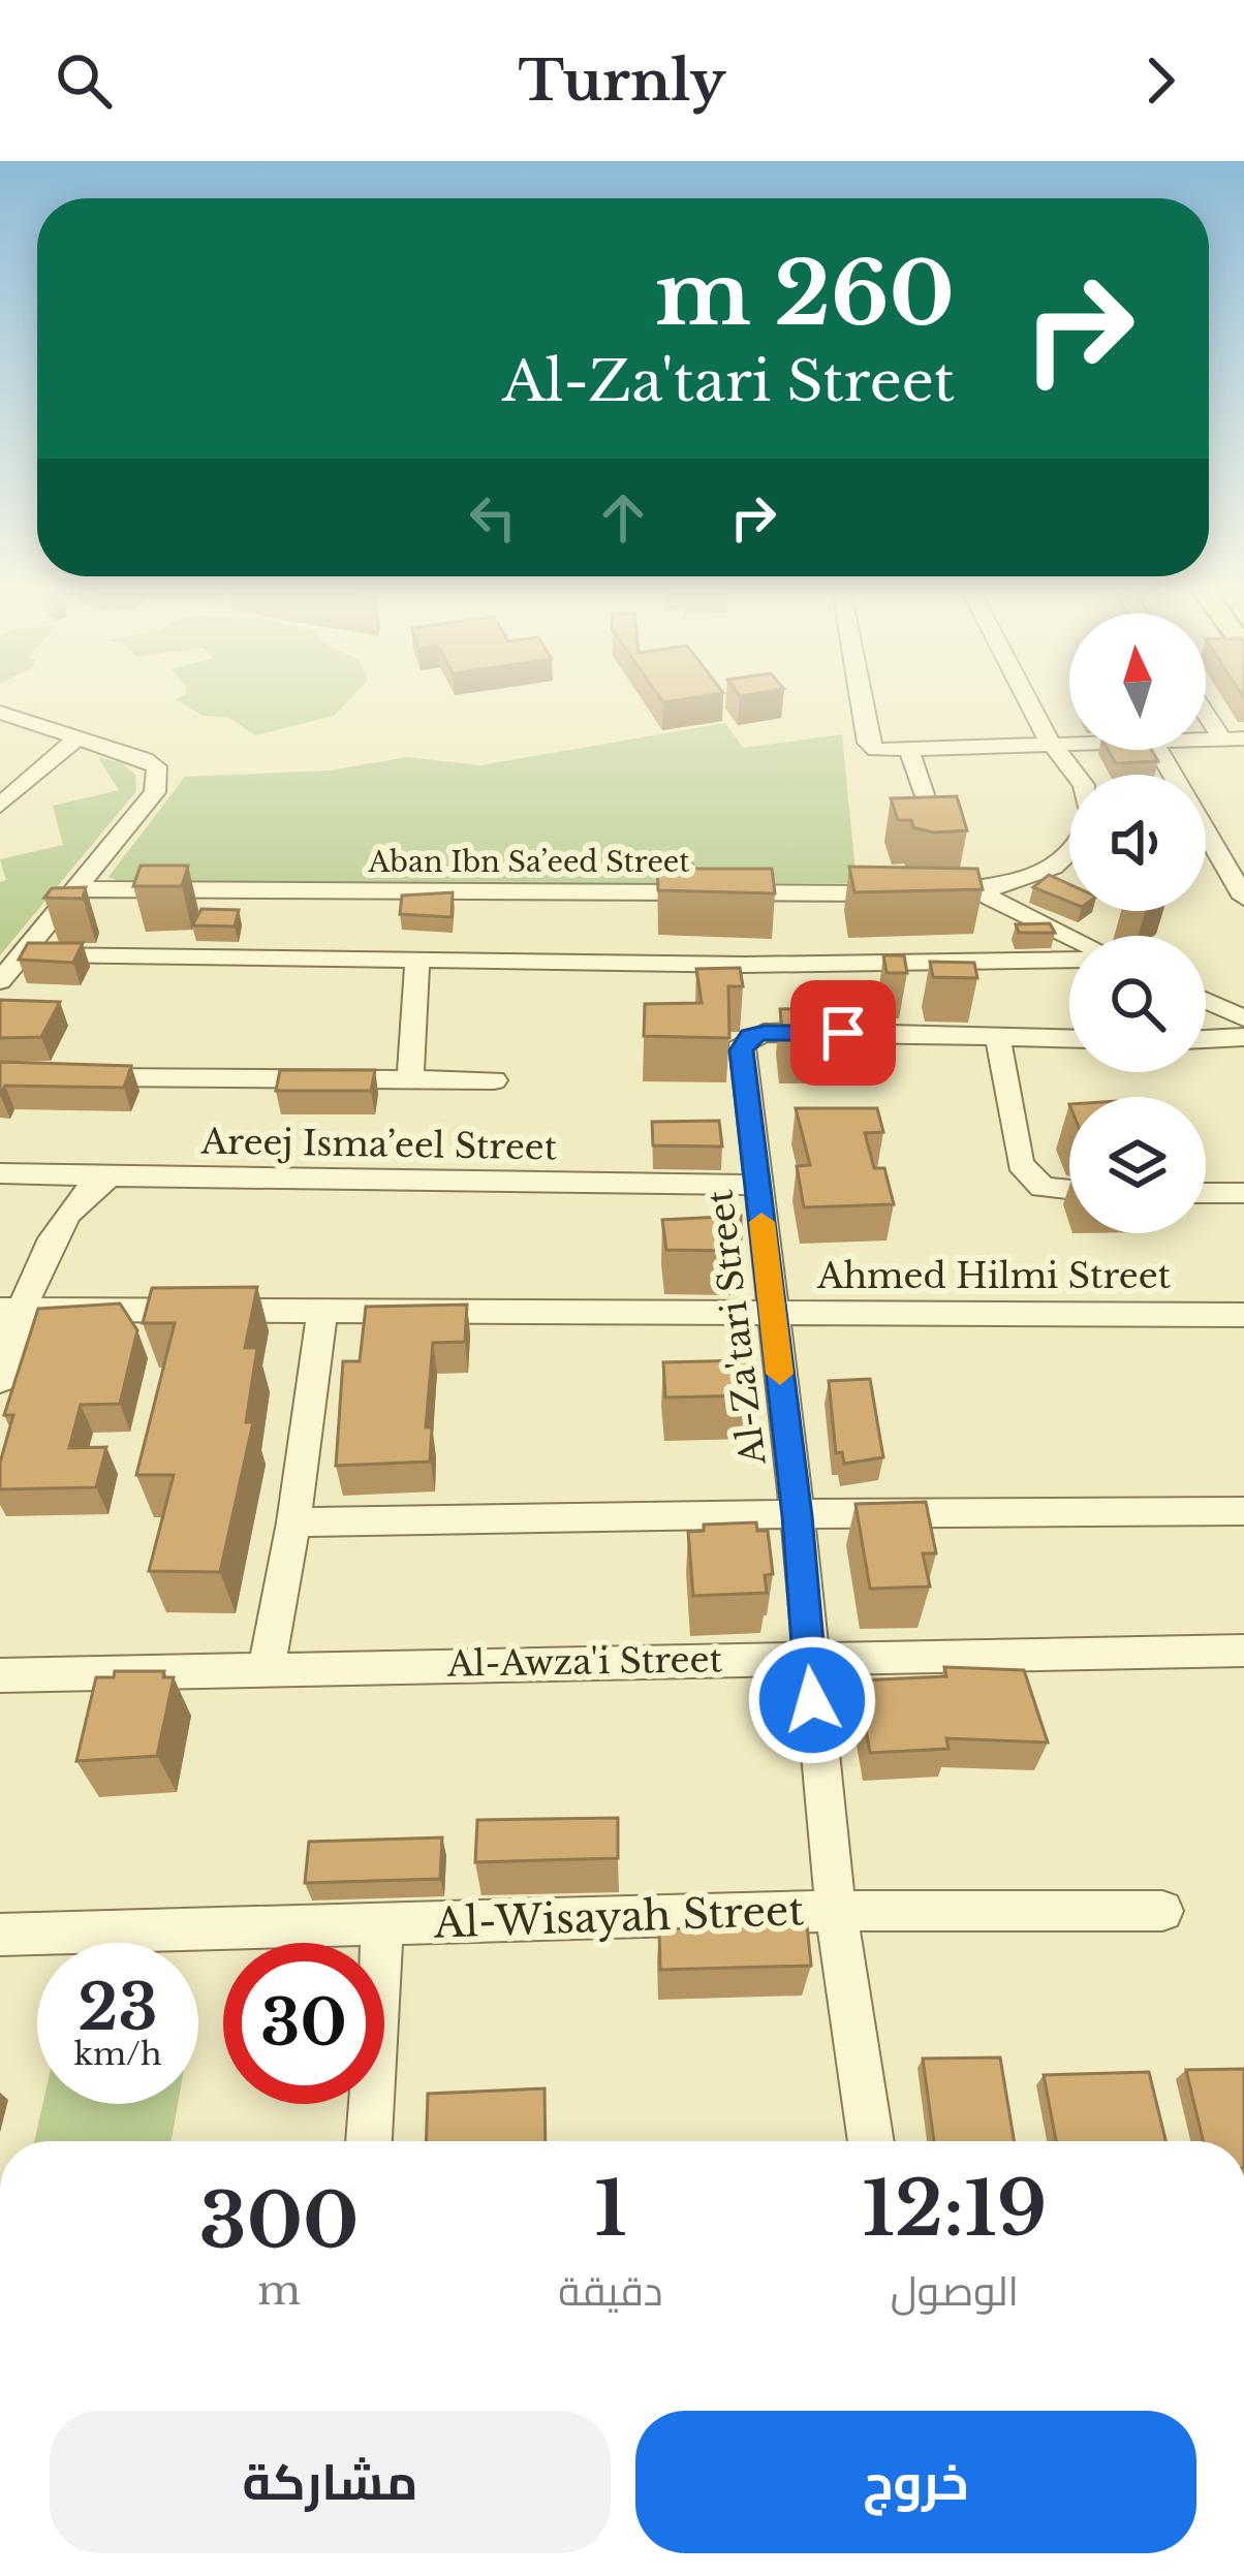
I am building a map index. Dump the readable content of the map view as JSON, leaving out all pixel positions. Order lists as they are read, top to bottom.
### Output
{
  "streets": {
    "street": [
      "Aban Ibn Sa’eed Street",
      "Areej Isma’eel Street",
      "Ahmed Hilmi Street",
      "Al-Za'tari Street",
      "Al-Awza'i Street",
      "Al-Wisayah Street"
    ]
  },
  "crossings": [
    ["Areej Isma’eel Street", "Al-Za'tari Street"],
    ["Ahmed Hilmi Street", "Al-Za'tari Street"],
    ["Al-Za'tari Street", "Al-Awza'i Street"],
    ["Al-Za'tari Street", "Al-Wisayah Street"]
  ],
  "north": "top",
  "page": {
    "header": "Turnly",
    "turn": ["260 m", "Al-Za'tari Street"],
    "speed": "23 km/h",
    "limit": "30",
    "eta": [
      "12:19",
      "الوصول",
      "1",
      "دقيقة",
      "300",
      "m"
    ],
    "buttons": ["خروج", "مشاركة"]
  }
}
